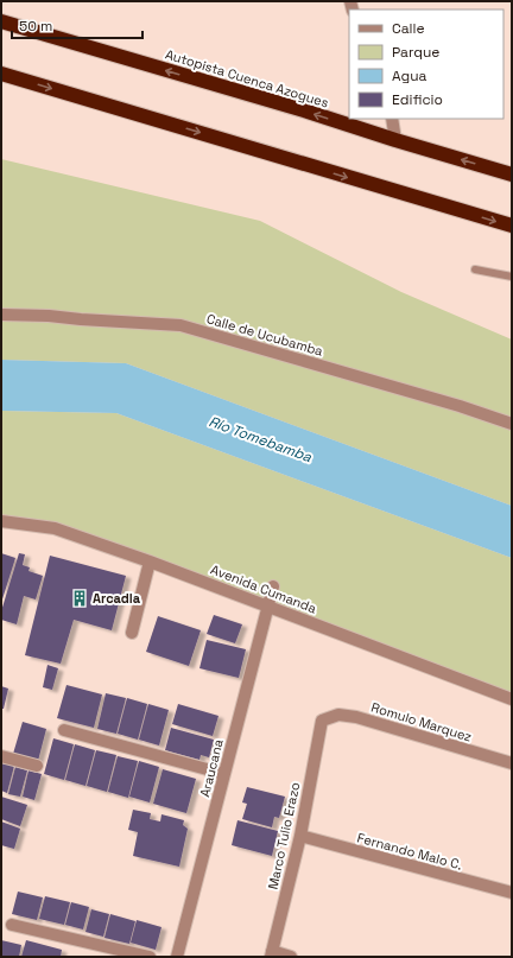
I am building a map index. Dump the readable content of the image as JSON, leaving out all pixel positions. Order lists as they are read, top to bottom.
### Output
{
  "streets": {
    "highway": ["Autopista Cuenca Azogues"],
    "street": [
      "Calle de Ucubamba",
      "Avenida Cumanda",
      "Romulo Marquez",
      "Araucana",
      "Marco Tulio Erazo",
      "Fernando Malo C."
    ]
  },
  "crossings": [
    ["Avenida Cumanda", "Araucana"],
    ["Romulo Marquez", "Marco Tulio Erazo"],
    ["Marco Tulio Erazo", "Fernando Malo C."]
  ],
  "water": ["Río Tomebamba"],
  "places": {
    "building": ["Arcadia"]
  },
  "legend": [
    "Calle",
    "Parque",
    "Agua",
    "Edificio"
  ],
  "scale_bar": "50 m"
}
